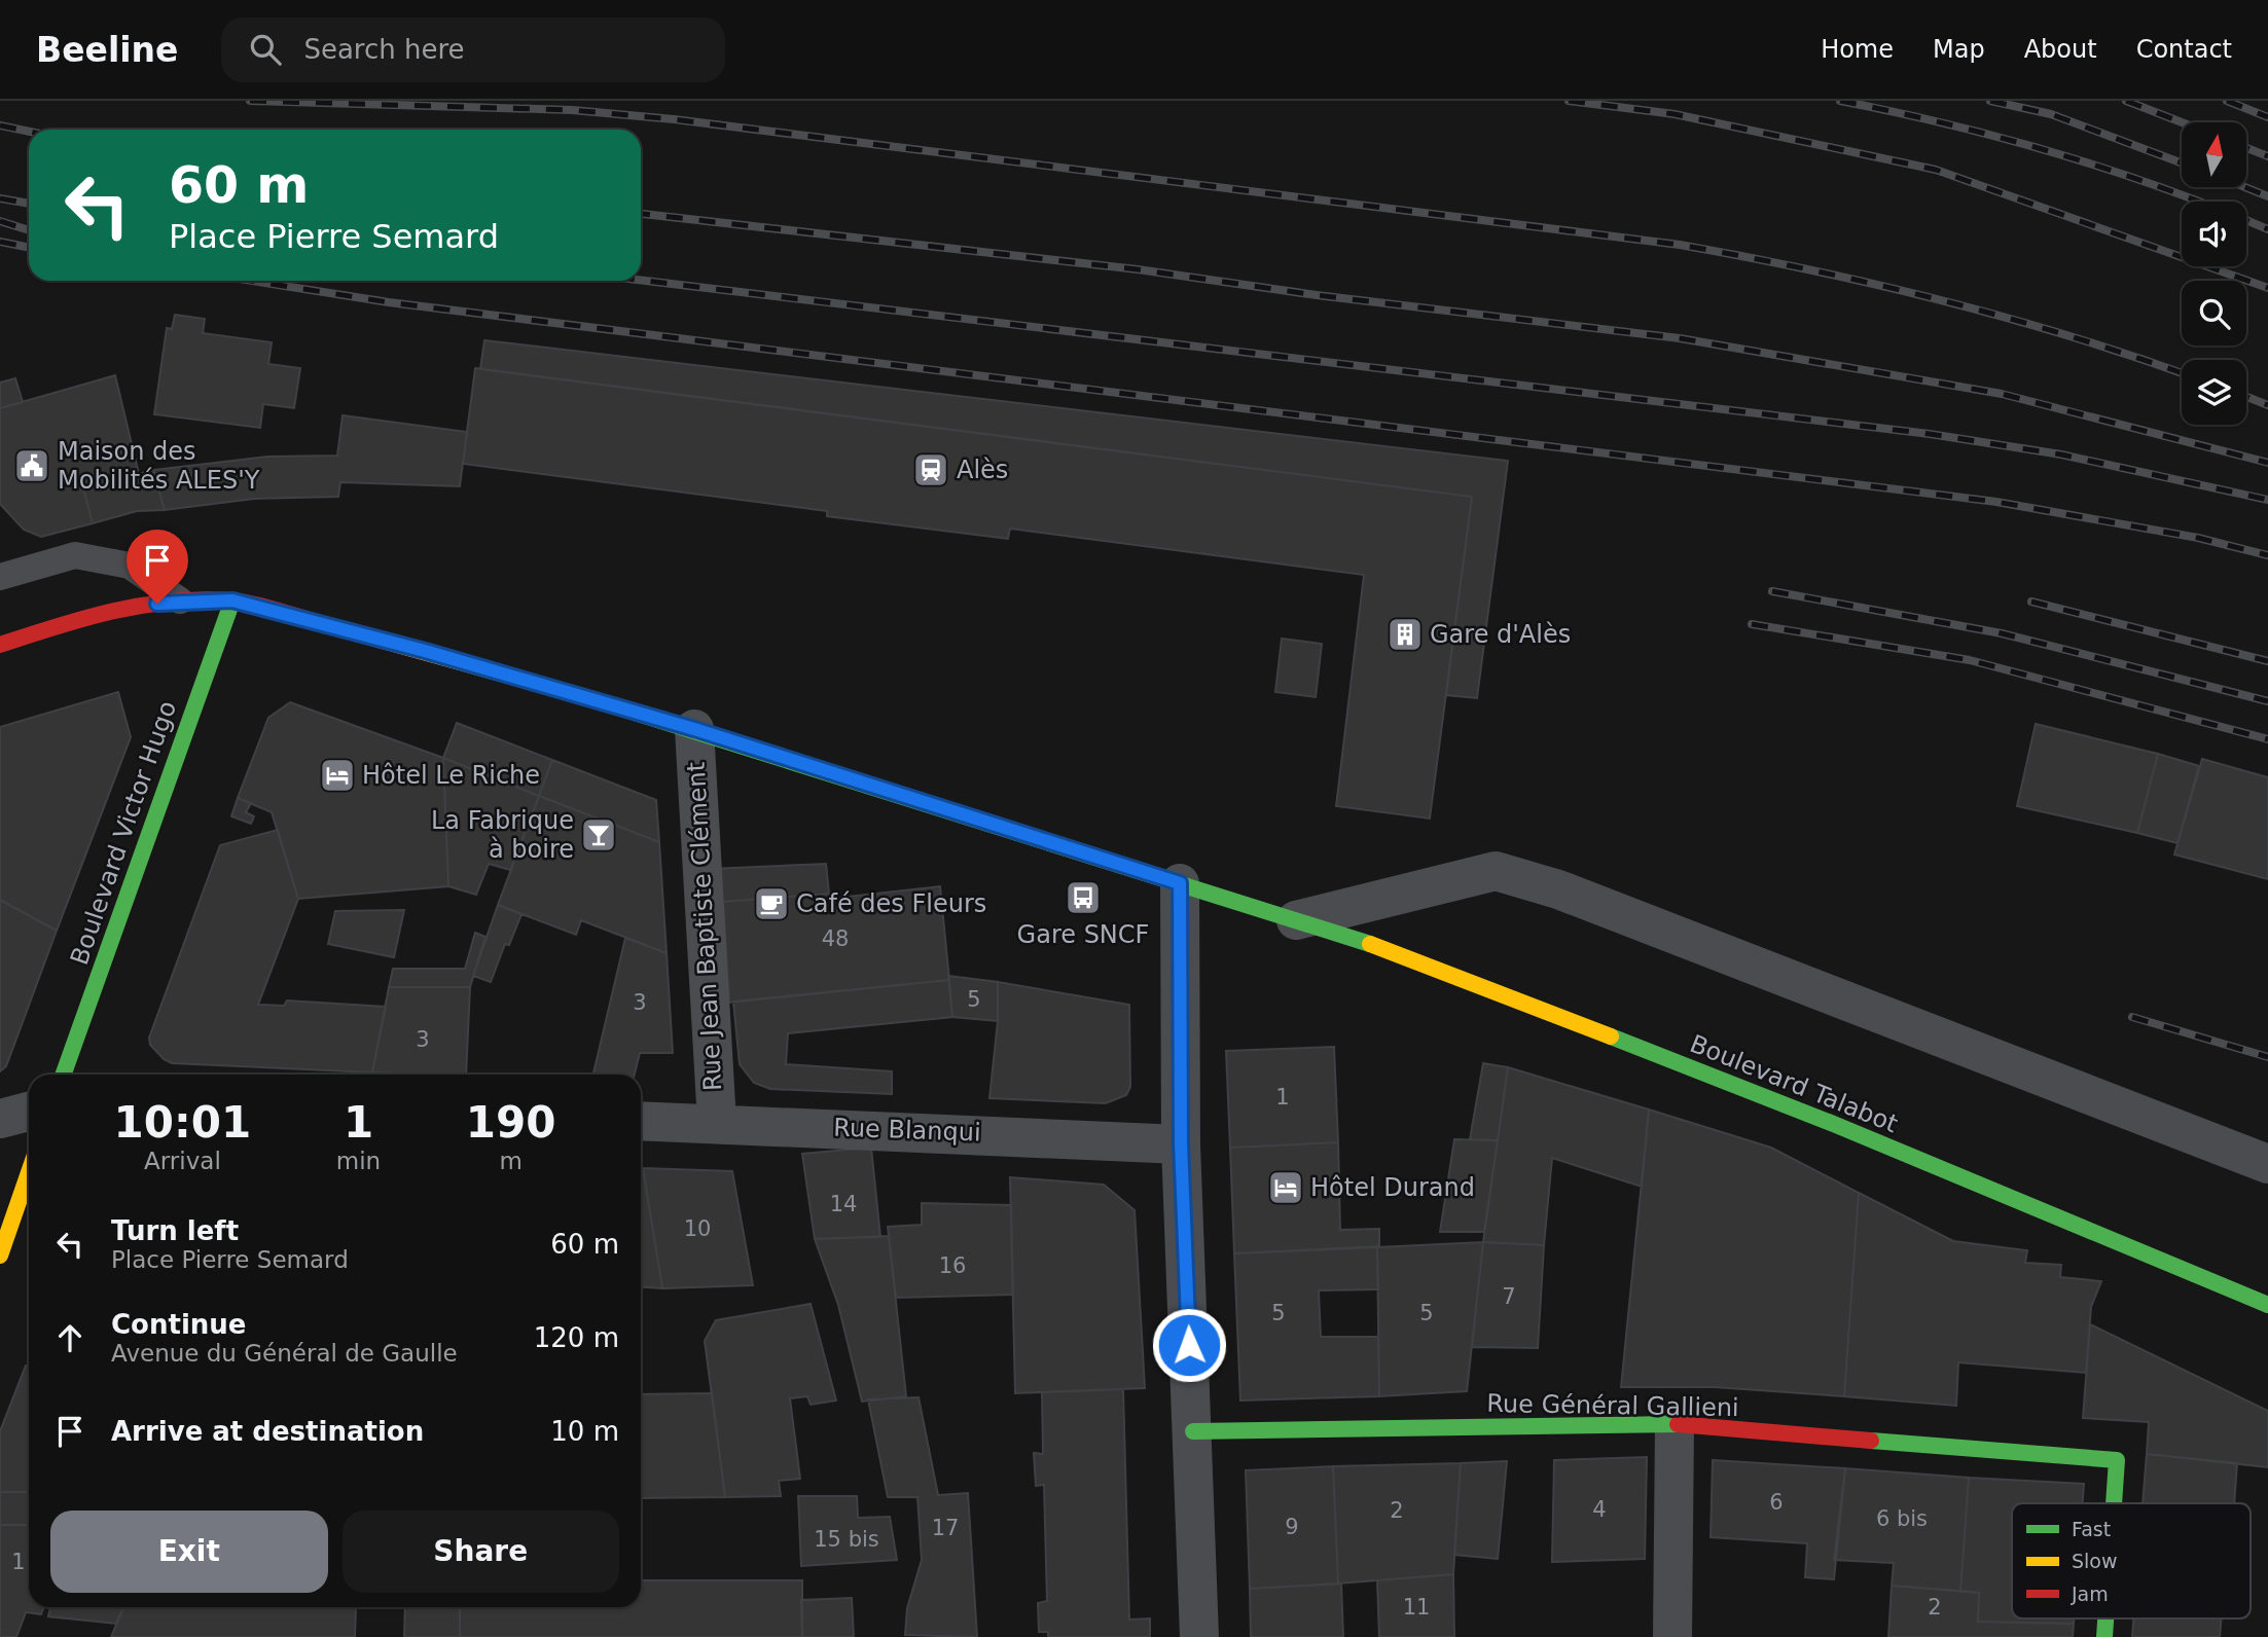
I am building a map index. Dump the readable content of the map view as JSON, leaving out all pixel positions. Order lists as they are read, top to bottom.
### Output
{
  "streets": {
    "main road": ["Boulevard Victor Hugo", "Boulevard Talabot", "Rue Général Gallieni"],
    "street": ["Rue Jean Baptiste Clément", "Rue Blanqui"]
  },
  "crossings": [
    ["Boulevard Victor Hugo", "Boulevard Talabot"],
    ["Rue Jean Baptiste Clément", "Boulevard Talabot"],
    ["Rue Jean Baptiste Clément", "Rue Blanqui"]
  ],
  "places": {
    "public building": ["Maison des Mobilités ALES'Y"],
    "station": ["Alès"],
    "building": ["Gare d'Alès"],
    "hotel": ["Hôtel Le Riche", "Hôtel Durand"],
    "bar": ["La Fabrique à boire"],
    "bus stop": ["Gare SNCF"],
    "cafe": ["Café des Fleurs"]
  },
  "house_numbers": [
    "48",
    "5",
    "3",
    "3",
    "1",
    "14",
    "10",
    "16",
    "7",
    "5",
    "5",
    "6",
    "4",
    "2",
    "6 bis",
    "9",
    "17",
    "15 bis",
    "1",
    "11",
    "2"
  ],
  "legend": ["Fast", "Slow", "Jam"],
  "north": "top",
  "page": {
    "header": "Beeline",
    "search": "Search here",
    "nav": [
      "Home",
      "Map",
      "About",
      "Contact"
    ],
    "turn": ["60 m", "Place Pierre Semard"],
    "eta": [
      "10:01",
      "Arrival",
      "1",
      "min",
      "190",
      "m"
    ],
    "list": [
      {
        "name": "Turn left",
        "note": "Place Pierre Semard",
        "value": "60 m"
      },
      {
        "name": "Continue",
        "note": "Avenue du Général de Gaulle",
        "value": "120 m"
      },
      {
        "name": "Arrive at destination",
        "value": "10 m"
      }
    ],
    "buttons": ["Exit", "Share"]
  }
}
